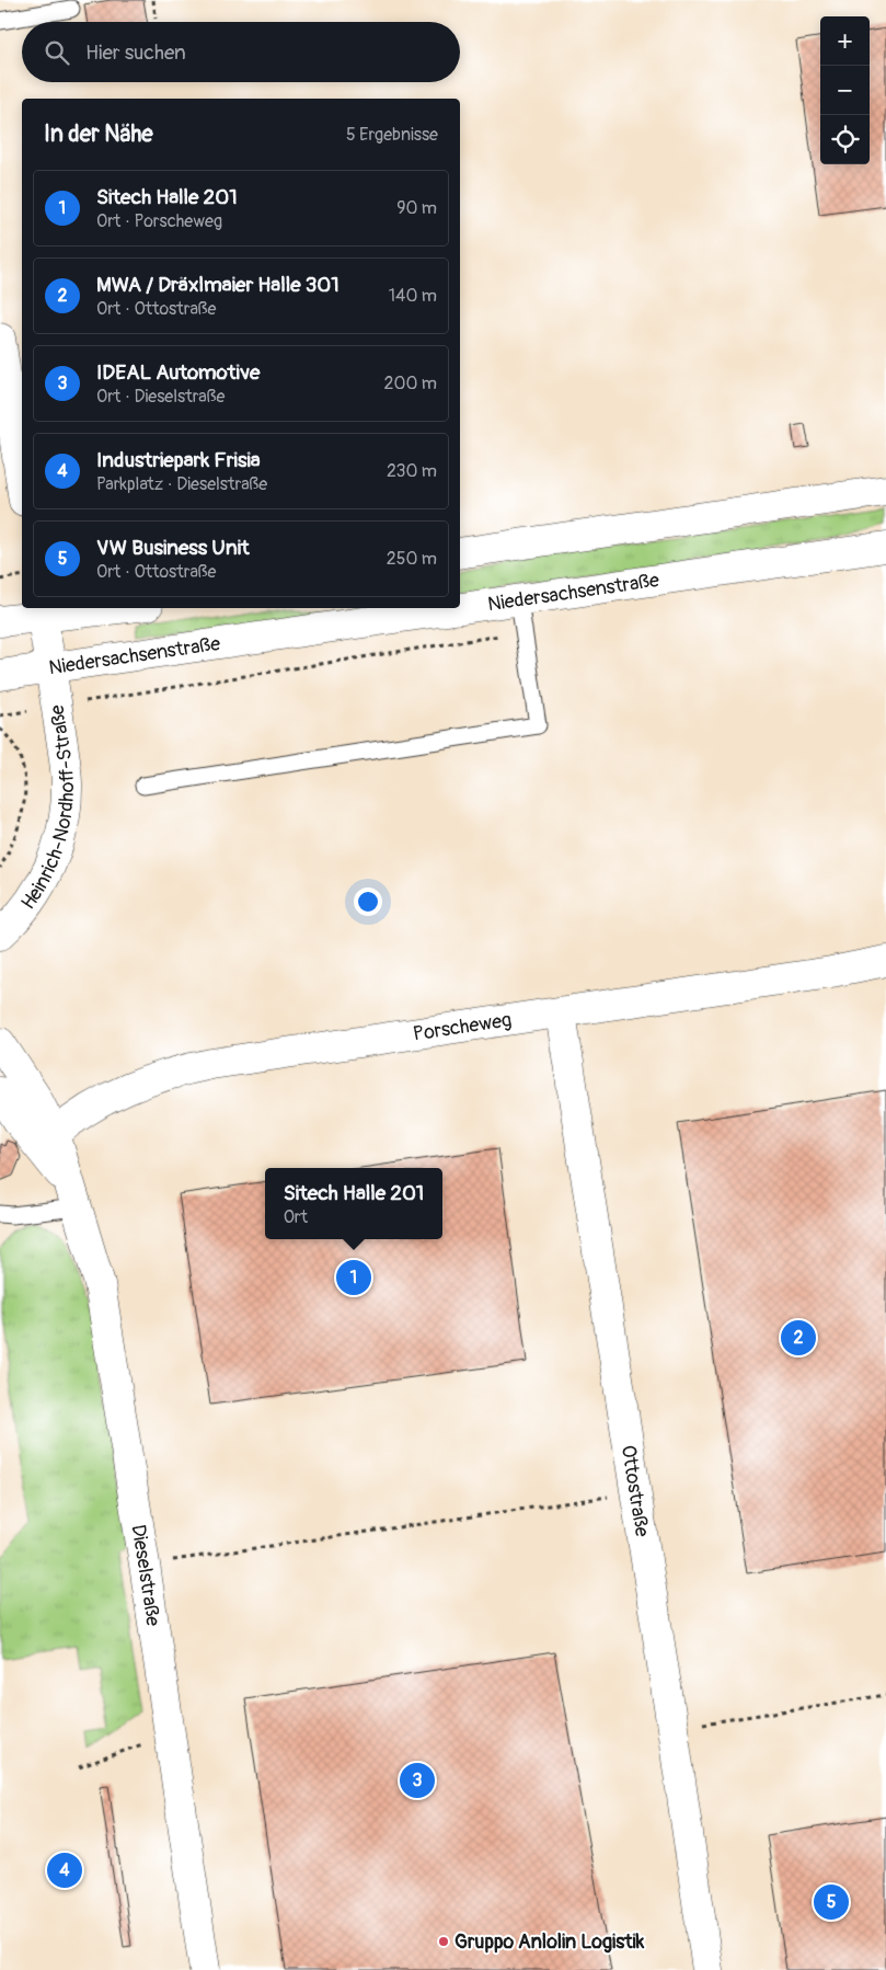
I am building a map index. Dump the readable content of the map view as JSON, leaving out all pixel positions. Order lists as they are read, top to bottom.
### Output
{
  "streets": {
    "street": [
      "Niedersachsenstraße",
      "Heinrich-Nordhoff-Straße",
      "Porscheweg",
      "Ottostraße",
      "Dieselstraße"
    ]
  },
  "crossings": [
    ["Niedersachsenstraße", "Heinrich-Nordhoff-Straße"],
    ["Porscheweg", "Ottostraße"],
    ["Porscheweg", "Dieselstraße"]
  ],
  "places": ["Gruppo Anlolin Logistik"],
  "page": {
    "map_buttons": ["+", "−"],
    "search": "Hier suchen",
    "heading": ["In der Nähe", "5 Ergebnisse"],
    "list": [
      {
        "mark": "1",
        "name": "Sitech Halle 201",
        "note": "Ort · Porscheweg",
        "value": "90 m"
      },
      {
        "mark": "2",
        "name": "MWA / Dräxlmaier Halle 301",
        "note": "Ort · Ottostraße",
        "value": "140 m"
      },
      {
        "mark": "3",
        "name": "IDEAL Automotive",
        "note": "Ort · Dieselstraße",
        "value": "200 m"
      },
      {
        "mark": "4",
        "name": "Industriepark Frisia",
        "note": "Parkplatz · Dieselstraße",
        "value": "230 m"
      },
      {
        "mark": "5",
        "name": "VW Business Unit",
        "note": "Ort · Ottostraße",
        "value": "250 m"
      }
    ],
    "popup": ["Sitech Halle 201", "Ort"],
    "pins": [
      "1",
      "2",
      "3",
      "4",
      "5"
    ]
  }
}
